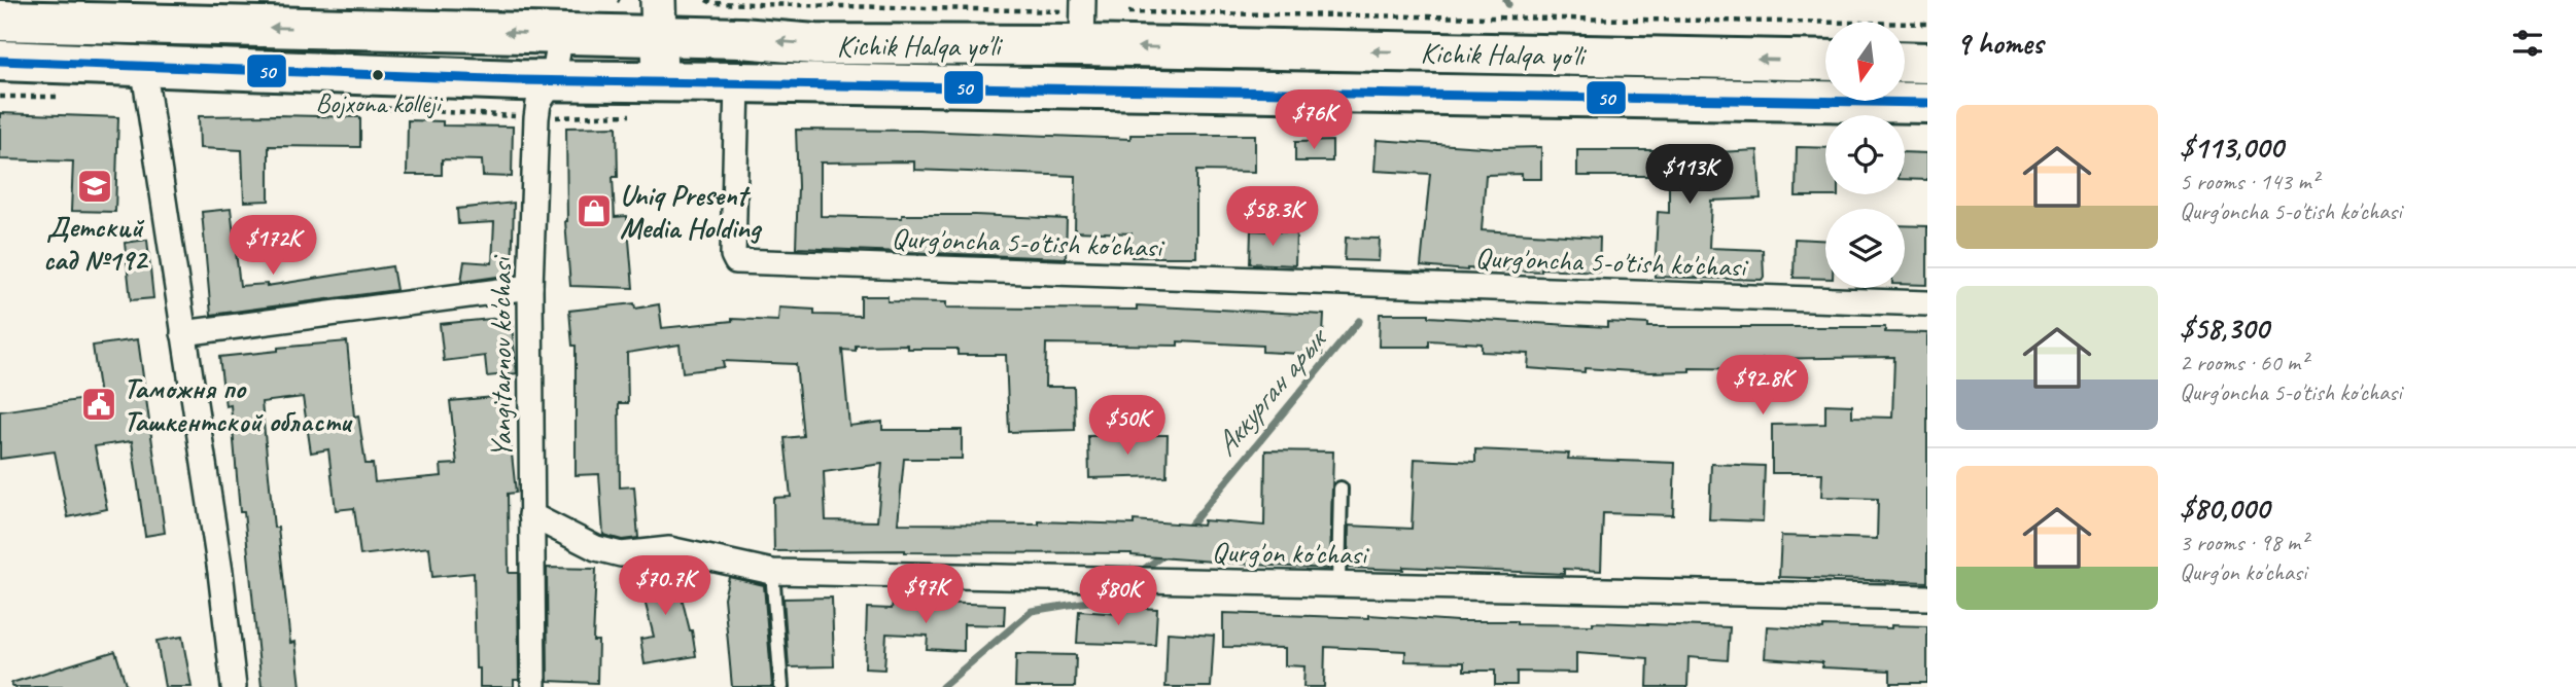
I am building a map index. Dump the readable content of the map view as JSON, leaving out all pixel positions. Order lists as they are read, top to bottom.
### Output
{
  "streets": {
    "highway": ["Kichik Halqa yo'li"],
    "street": ["Qurg'oncha 5-o'tish ko'chasi", "Yangitarnov ko'chasi", "Qurg'on ko'chasi"]
  },
  "crossings": [
    ["Kichik Halqa yo'li", "Qurg'oncha 5-o'tish ko'chasi"],
    ["Kichik Halqa yo'li", "Yangitarnov ko'chasi"],
    ["Yangitarnov ko'chasi", "Qurg'on ko'chasi"]
  ],
  "water": ["Аккурган арык"],
  "places": {
    "other": ["Bojxona kolleji"],
    "school or university": ["Детский сад №192"],
    "shop": ["Uniq Present Media Holding"],
    "public building": ["Таможня по Ташкентской области"]
  },
  "lines": ["transit line 50"],
  "north": "bottom",
  "page": {
    "heading": "9 homes",
    "list": [
      {
        "name": "$113,000",
        "note": "5 rooms · 143 m² · Qurg'oncha 5-o'tish ko'chasi"
      },
      {
        "name": "$58,300",
        "note": "2 rooms · 60 m² · Qurg'oncha 5-o'tish ko'chasi"
      },
      {
        "name": "$80,000",
        "note": "3 rooms · 98 m² · Qurg'on ko'chasi"
      }
    ],
    "price": [
      "$76K",
      "$113K",
      "$58.3K",
      "$172K",
      "$92.8K",
      "$50K",
      "$70.7K",
      "$97K",
      "$80K"
    ]
  }
}
